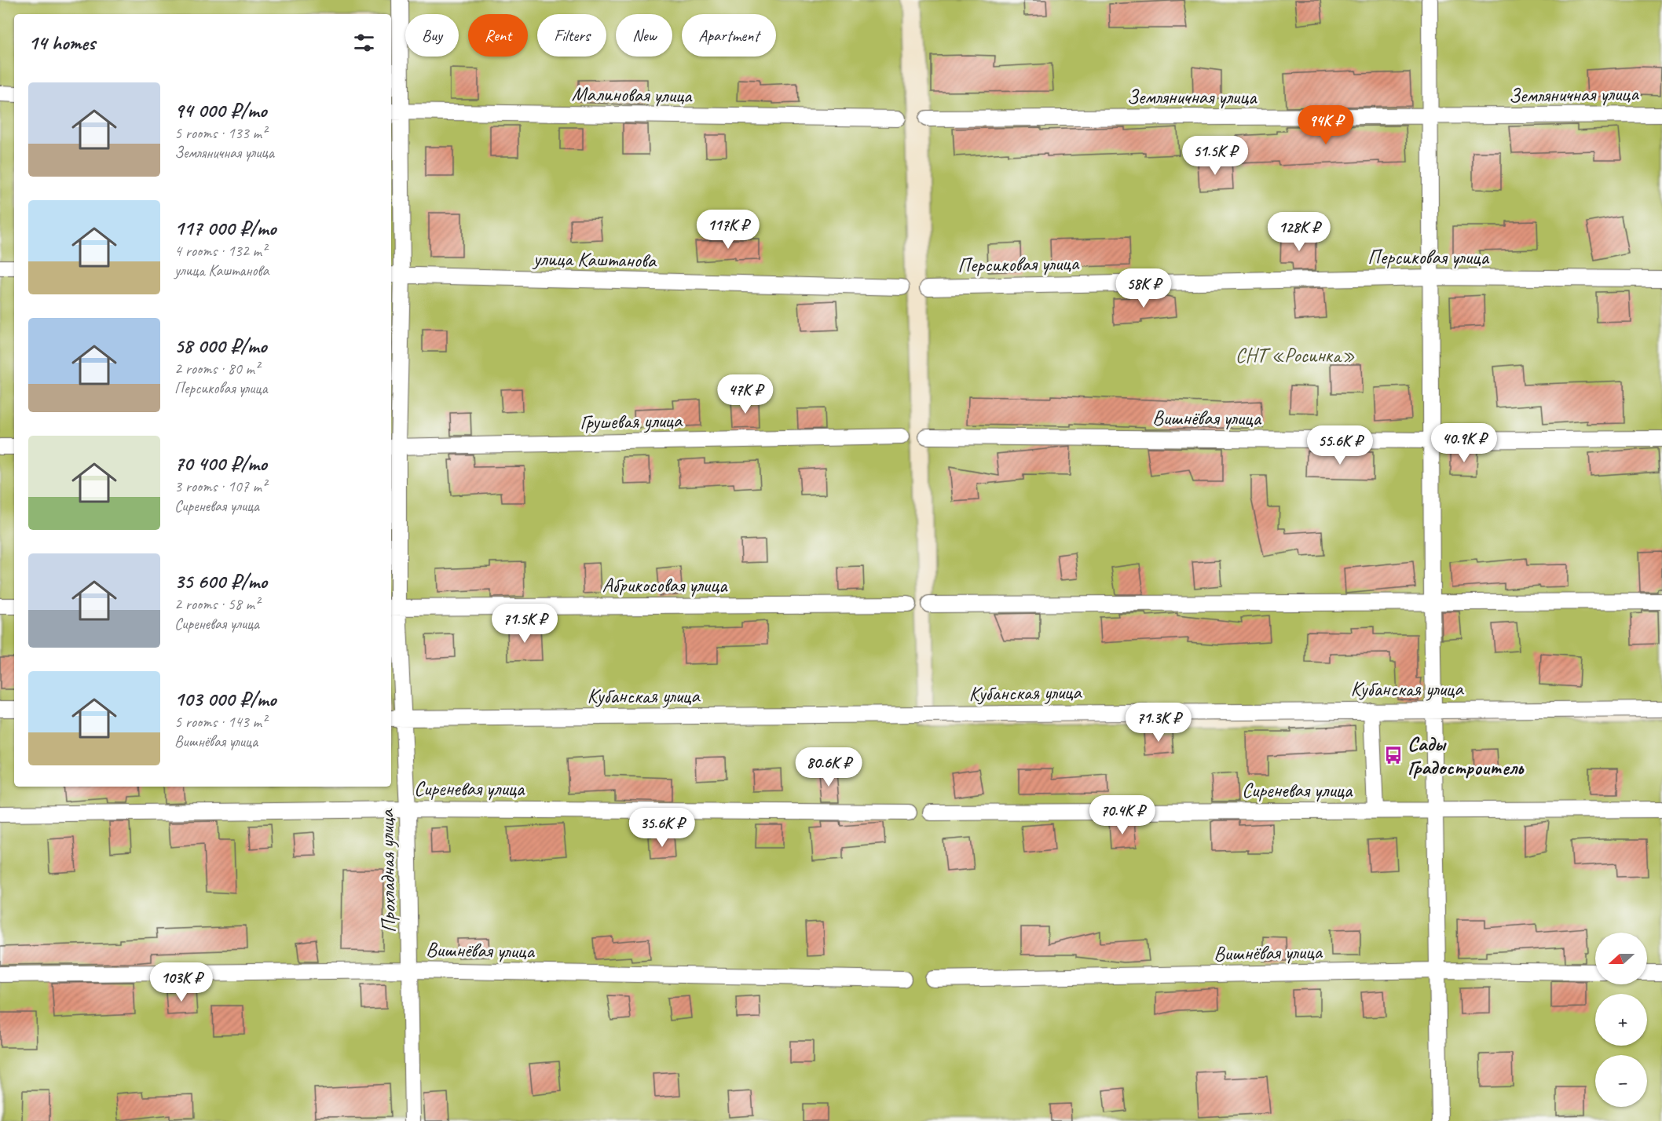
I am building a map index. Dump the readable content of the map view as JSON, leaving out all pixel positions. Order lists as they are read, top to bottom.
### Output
{
  "streets": {
    "street": [
      "Малиновая улица",
      "Земляничная улица",
      "Персиковая улица",
      "улица Каштанова",
      "Вишнёвая улица",
      "Грушевая улица",
      "Абрикосовая улица",
      "Кубанская улица",
      "Сиреневая улица",
      "Прохладная улица"
    ]
  },
  "crossings": [
    ["Малиновая улица", "Прохладная улица"],
    ["улица Каштанова", "Прохладная улица"],
    ["Вишнёвая улица", "Прохладная улица"],
    ["Грушевая улица", "Прохладная улица"],
    ["Абрикосовая улица", "Прохладная улица"],
    ["Кубанская улица", "Прохладная улица"],
    ["Сиреневая улица", "Прохладная улица"]
  ],
  "parks": ["СНТ «Росинка»"],
  "places": {
    "bus stop": ["Сады Градостроитель"]
  },
  "north": "left",
  "page": {
    "chip": [
      "Buy",
      "Rent",
      "Filters",
      "New",
      "Apartment"
    ],
    "heading": "14 homes",
    "list": [
      {
        "name": "94 000 ₽/mo",
        "note": "5 rooms · 133 m² · Земляничная улица"
      },
      {
        "name": "117 000 ₽/mo",
        "note": "4 rooms · 132 m² · улица Каштанова"
      },
      {
        "name": "58 000 ₽/mo",
        "note": "2 rooms · 80 m² · Персиковая улица"
      },
      {
        "name": "70 400 ₽/mo",
        "note": "3 rooms · 107 m² · Сиреневая улица"
      },
      {
        "name": "35 600 ₽/mo",
        "note": "2 rooms · 58 m² · Сиреневая улица"
      },
      {
        "name": "103 000 ₽/mo",
        "note": "5 rooms · 143 m² · Вишнёвая улица"
      }
    ],
    "price": [
      "94K ₽",
      "51.5K ₽",
      "117K ₽",
      "128K ₽",
      "58K ₽",
      "47K ₽",
      "40.9K ₽",
      "55.6K ₽",
      "71.5K ₽",
      "71.3K ₽",
      "80.6K ₽",
      "70.4K ₽",
      "35.6K ₽",
      "103K ₽"
    ],
    "map_buttons": ["+", "−"]
  }
}
